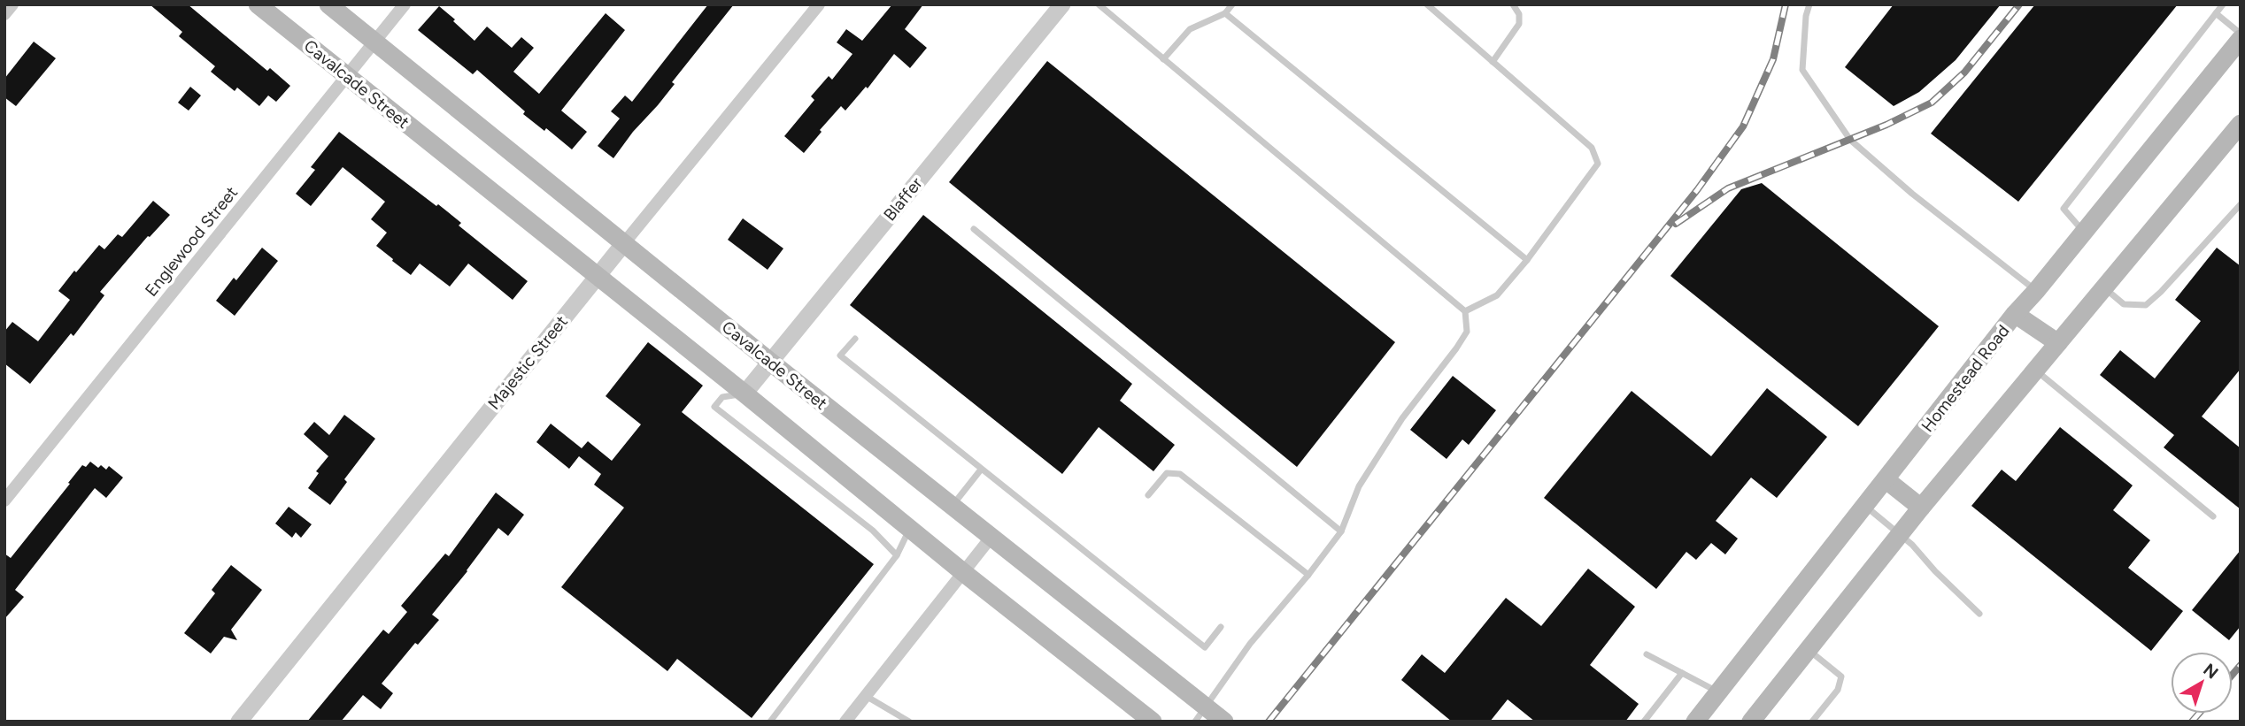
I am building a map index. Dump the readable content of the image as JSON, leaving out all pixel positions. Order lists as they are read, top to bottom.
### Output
{
  "streets": {
    "main road": ["Cavalcade Street", "Homestead Road"],
    "street": ["Blaffer", "Englewood Street", "Majestic Street"]
  },
  "crossings": [
    ["Cavalcade Street", "Blaffer"],
    ["Cavalcade Street", "Englewood Street"],
    ["Cavalcade Street", "Majestic Street"]
  ],
  "north": "top right"
}
